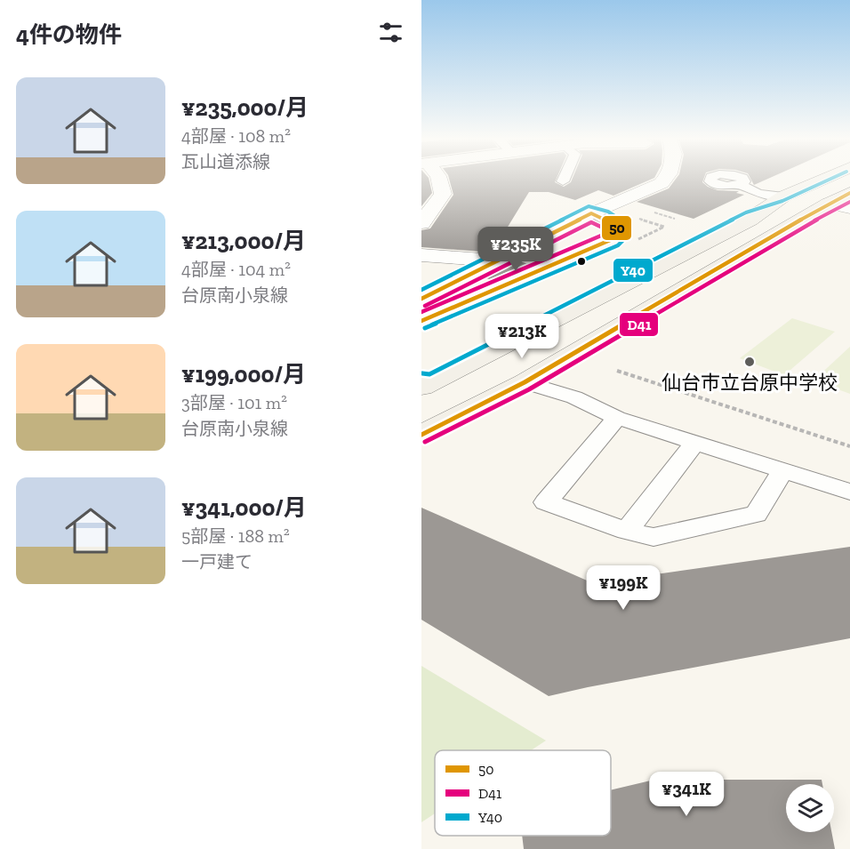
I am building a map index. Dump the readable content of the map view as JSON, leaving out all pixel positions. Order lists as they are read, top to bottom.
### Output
{
  "places": ["仙台市立台原中学校"],
  "lines": ["transit line Y40", "transit line 50", "transit line D41"],
  "legend": ["50", "D41", "Y40"],
  "page": {
    "heading": "4件の物件",
    "list": [
      {
        "name": "¥235,000/月",
        "note": "4部屋 · 108 m² · 瓦山道添線"
      },
      {
        "name": "¥213,000/月",
        "note": "4部屋 · 104 m² · 台原南小泉線"
      },
      {
        "name": "¥199,000/月",
        "note": "3部屋 · 101 m² · 台原南小泉線"
      },
      {
        "name": "¥341,000/月",
        "note": "5部屋 · 188 m² · 一戸建て"
      }
    ],
    "price": [
      "¥235K",
      "¥213K",
      "¥199K",
      "¥341K"
    ]
  }
}
